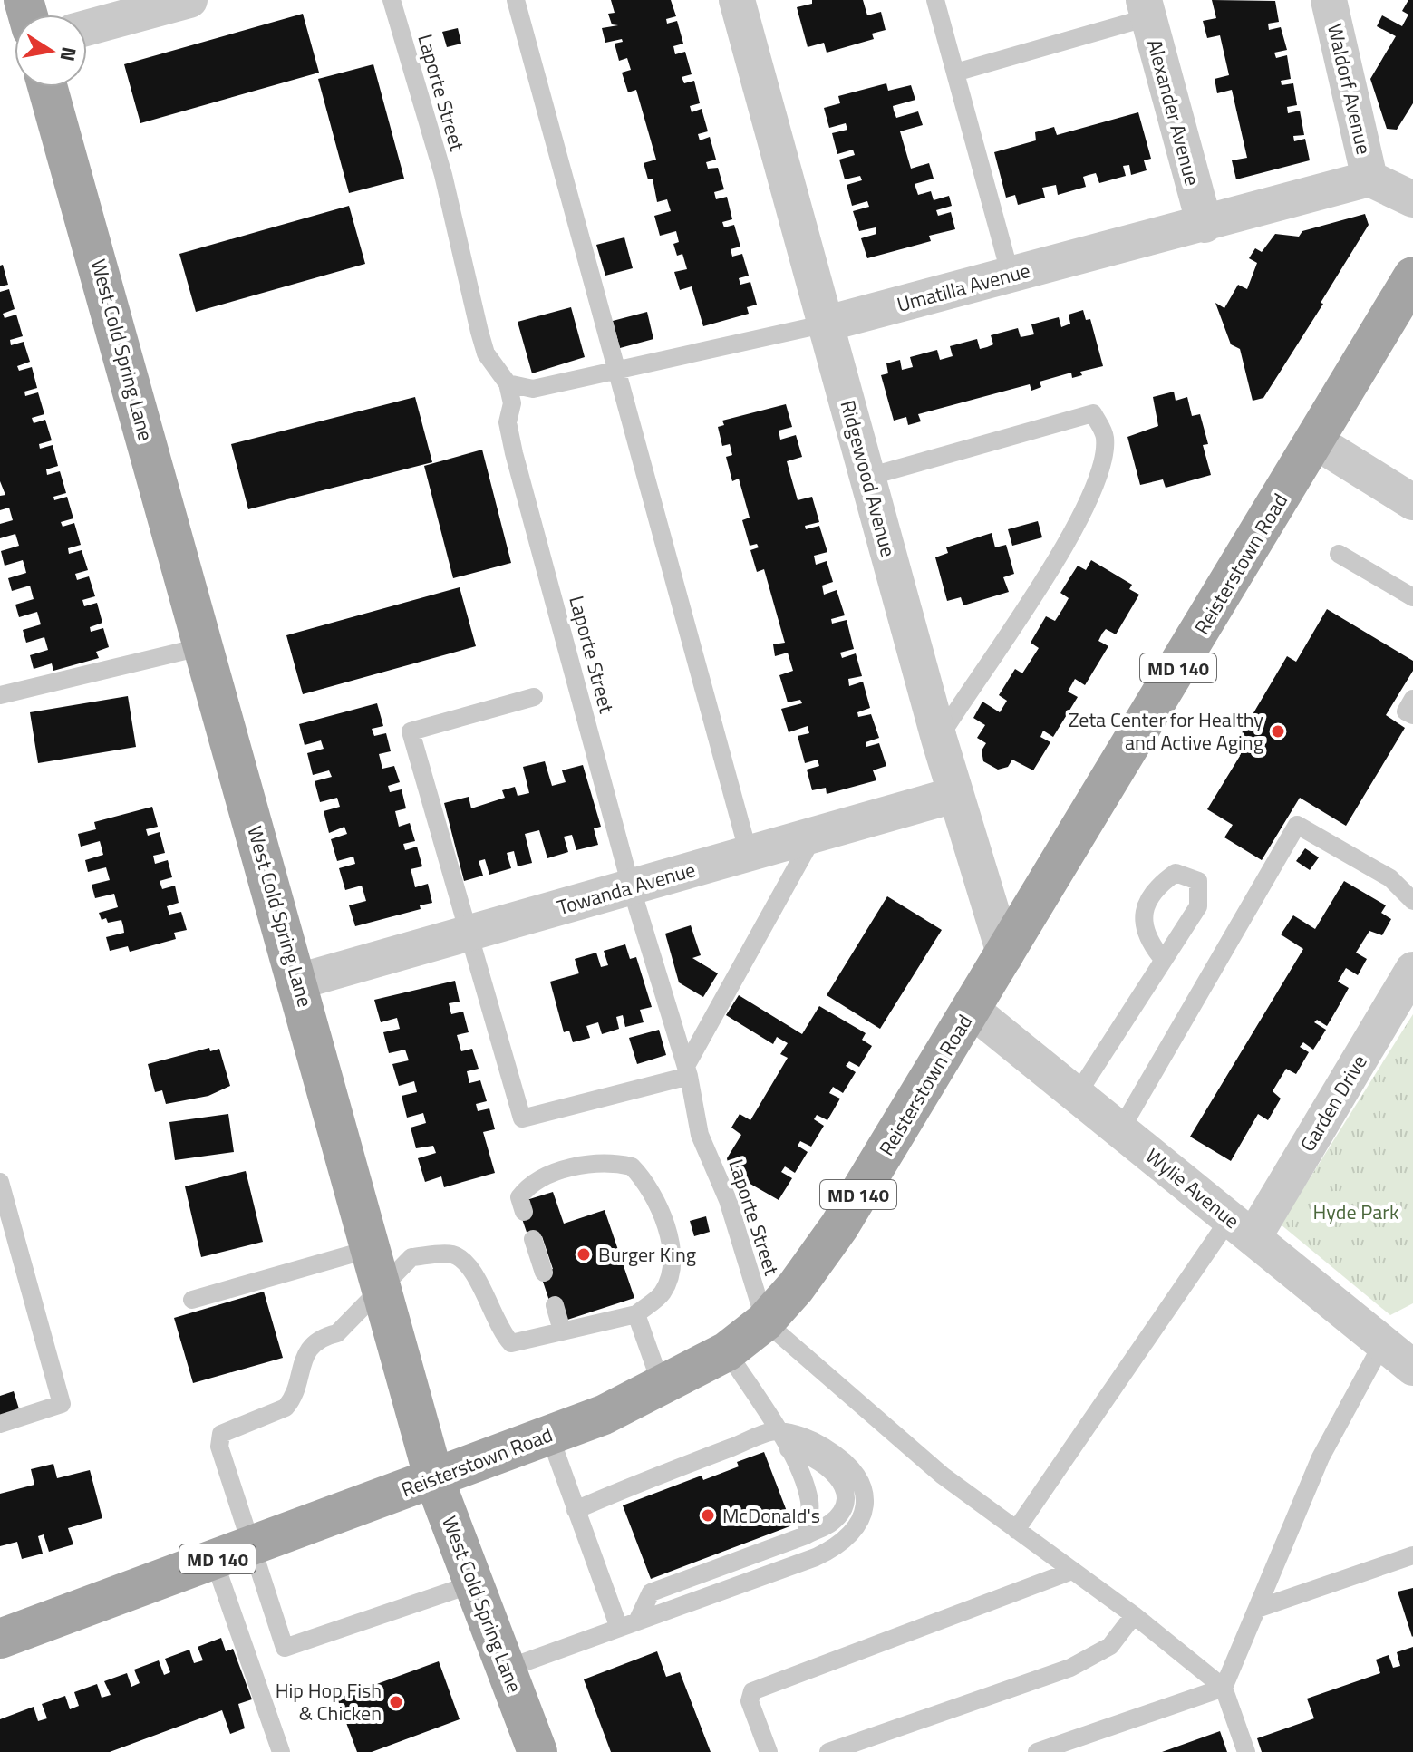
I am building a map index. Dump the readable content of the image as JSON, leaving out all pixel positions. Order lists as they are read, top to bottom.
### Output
{
  "streets": {
    "main road": ["West Cold Spring Lane", "Reisterstown Road", "MD 140"],
    "street": [
      "Waldorf Avenue",
      "Alexander Avenue",
      "Umatilla Avenue",
      "Ridgewood Avenue",
      "Towanda Avenue",
      "Garden Drive",
      "Wylie Avenue"
    ],
    "lane": ["Laporte Street"]
  },
  "crossings": [
    ["Waldorf Avenue", "Umatilla Avenue"],
    ["Laporte Street", "Umatilla Avenue"],
    ["Laporte Street", "Reisterstown Road"],
    ["Laporte Street", "Towanda Avenue"],
    ["Alexander Avenue", "Umatilla Avenue"],
    ["Umatilla Avenue", "Ridgewood Avenue"],
    ["West Cold Spring Lane", "Reisterstown Road"],
    ["West Cold Spring Lane", "Towanda Avenue"],
    ["Ridgewood Avenue", "Reisterstown Road"],
    ["Ridgewood Avenue", "Towanda Avenue"],
    ["Reisterstown Road", "Wylie Avenue"],
    ["Garden Drive", "Wylie Avenue"]
  ],
  "parks": ["Hyde Park"],
  "places": [
    "Zeta Center for Healthy and Active Aging",
    "Burger King",
    "McDonald's",
    "Hip Hop Fish & Chicken"
  ],
  "north": "right"
}
